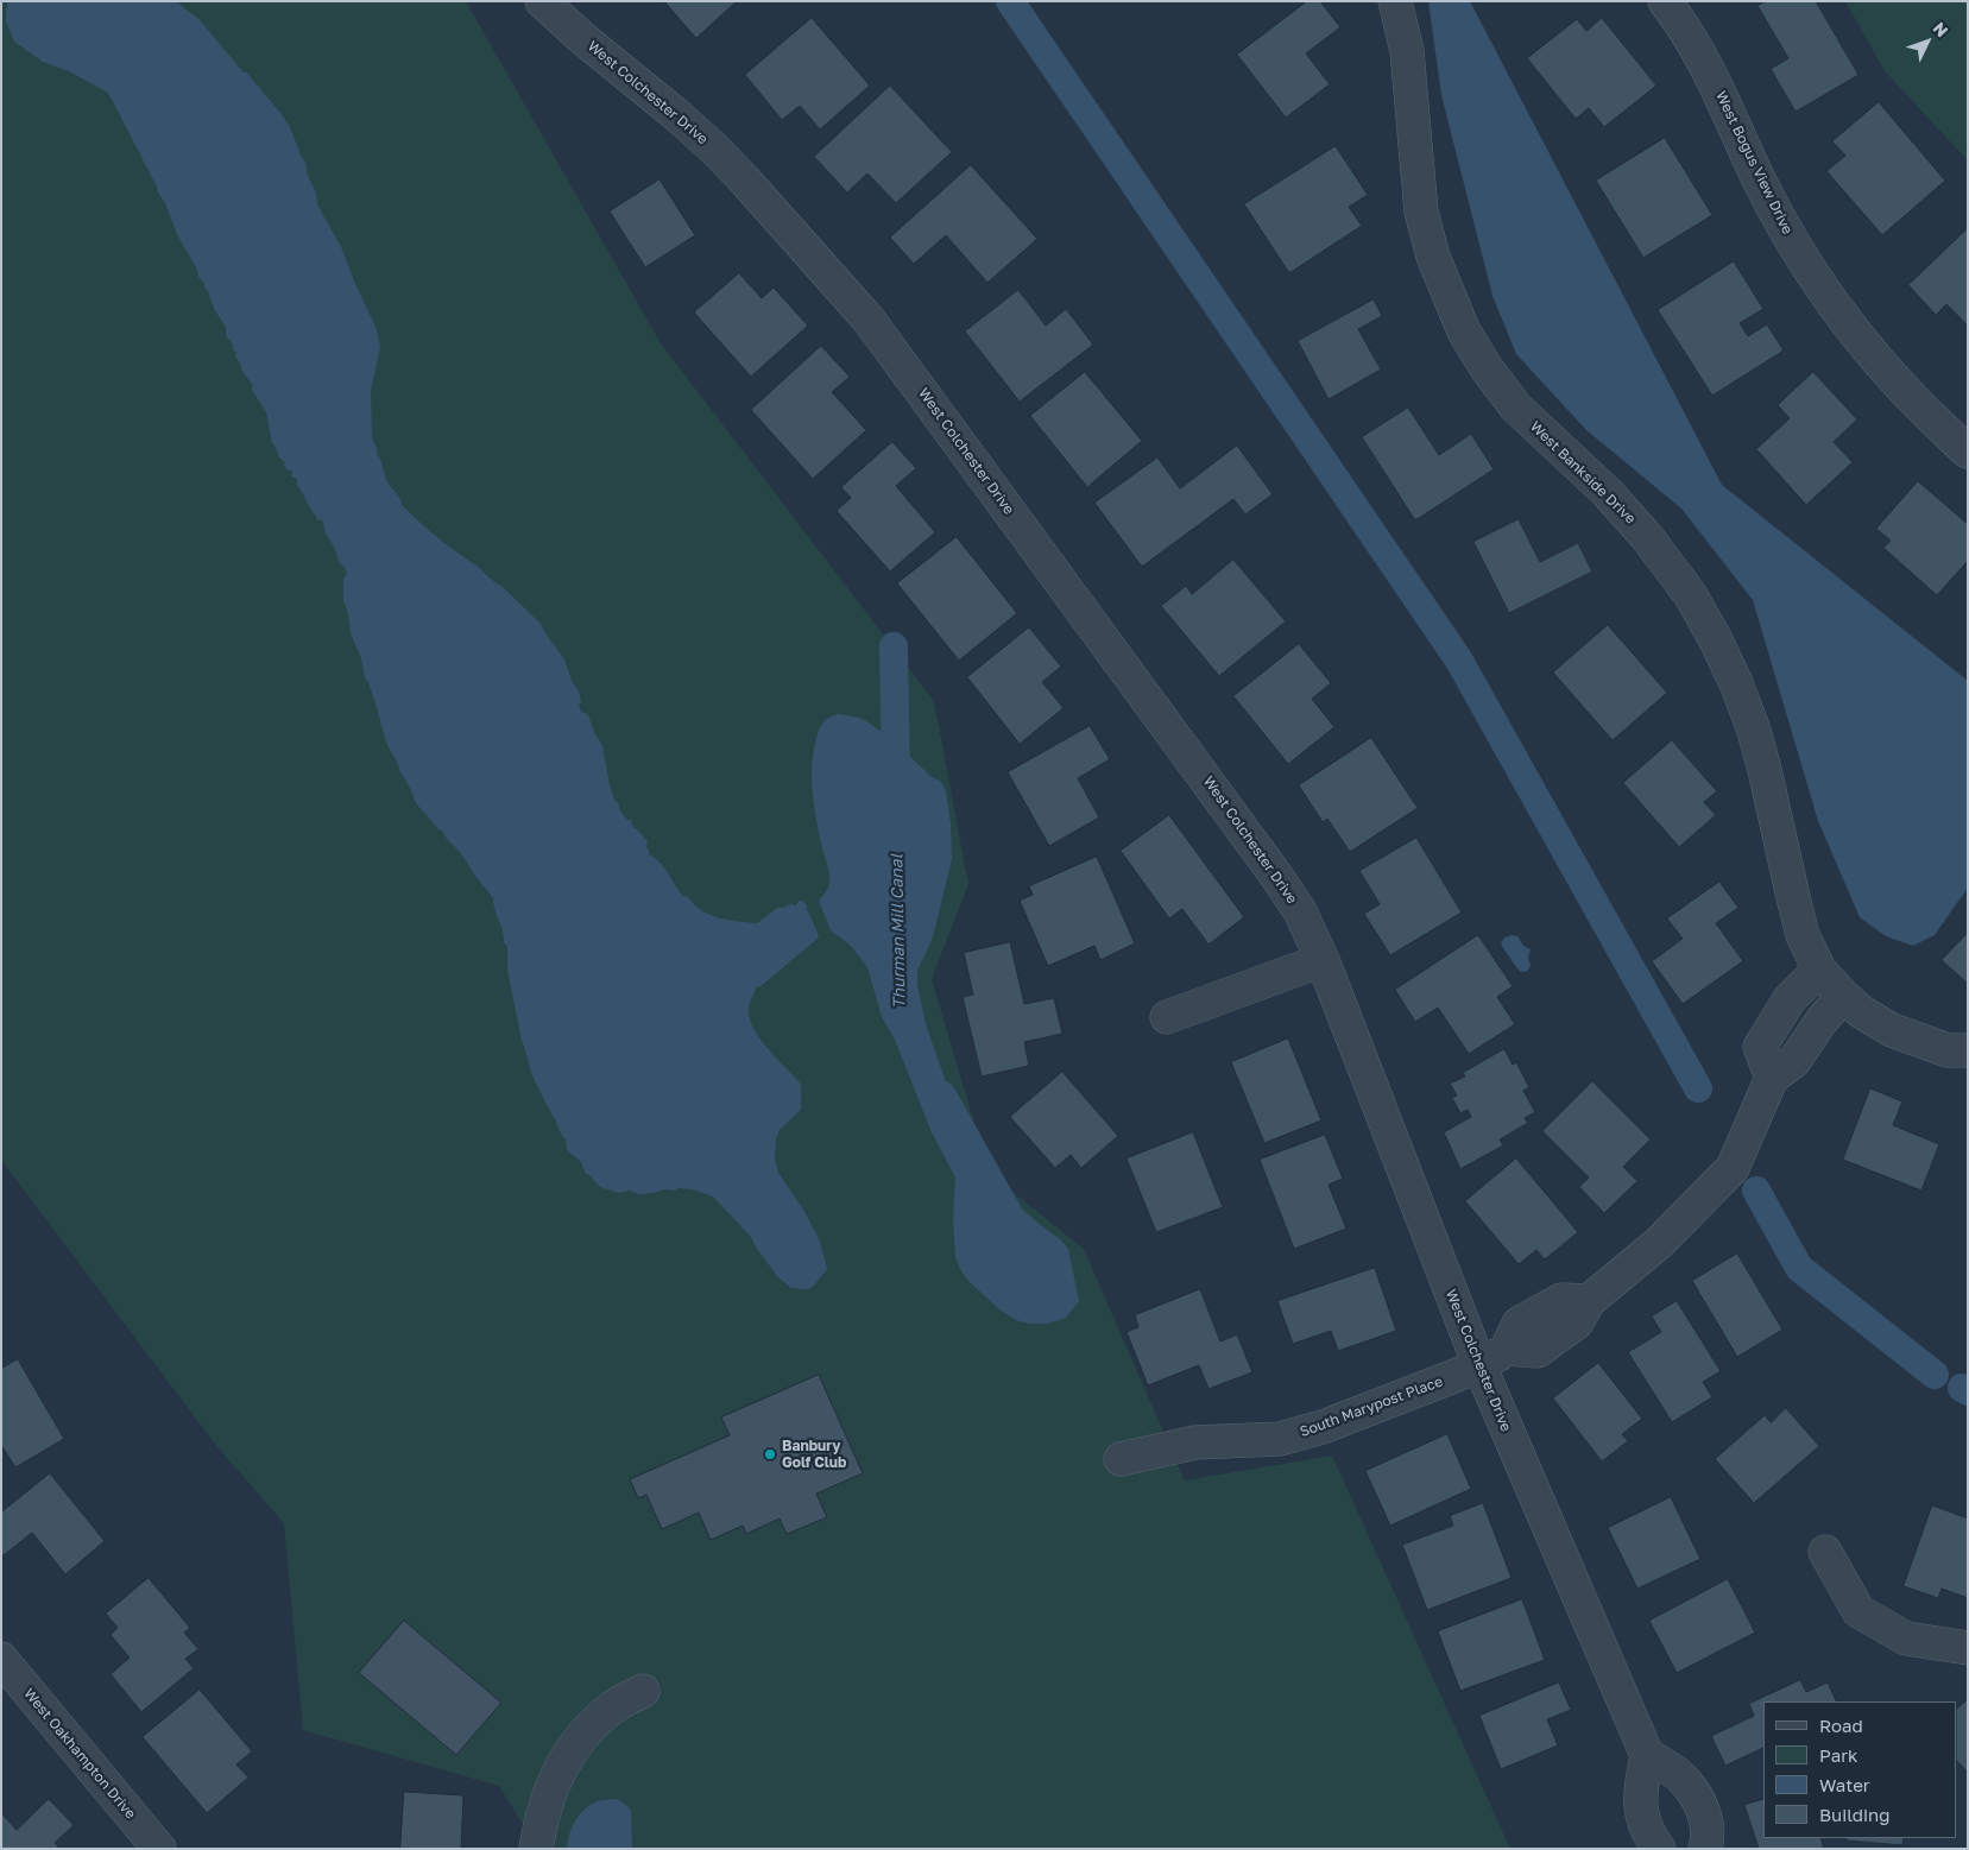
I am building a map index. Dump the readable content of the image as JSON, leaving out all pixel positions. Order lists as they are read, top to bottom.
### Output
{
  "streets": {
    "street": [
      "West Colchester Drive",
      "West Bogus View Drive",
      "West Bankside Drive",
      "South Marypost Place",
      "West Oakhampton Drive"
    ]
  },
  "crossings": [
    ["West Colchester Drive", "South Marypost Place"]
  ],
  "water": ["Thurman Mill Canal"],
  "places": ["Banbury Golf Club"],
  "legend": [
    "Road",
    "Park",
    "Water",
    "Building"
  ],
  "north": "top right"
}
